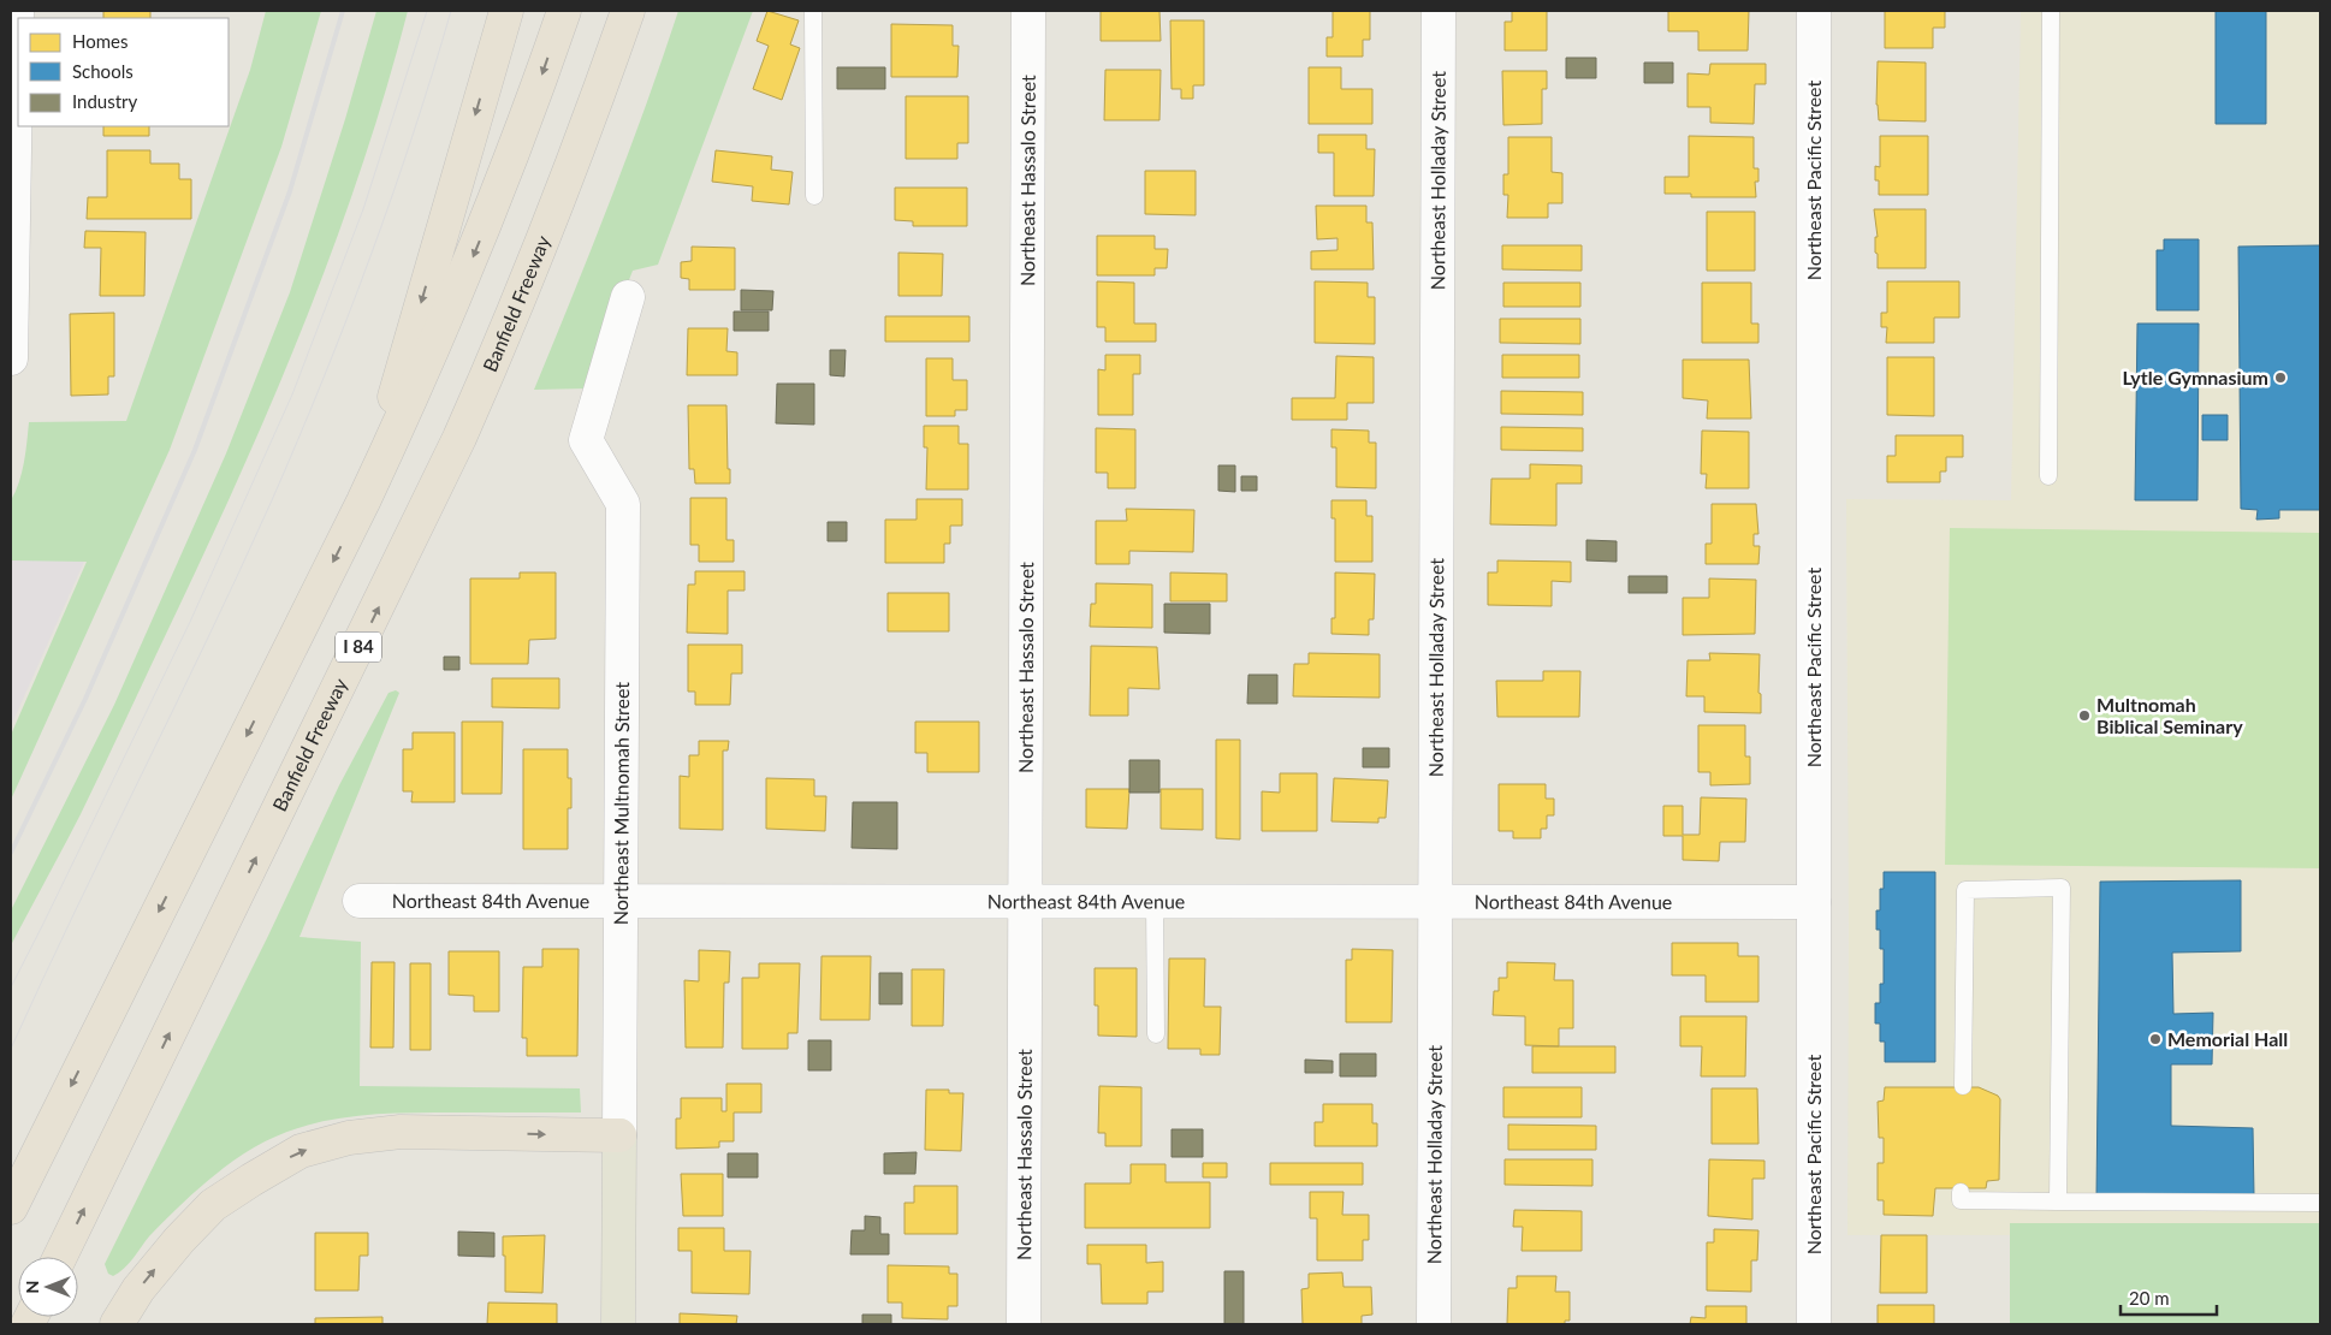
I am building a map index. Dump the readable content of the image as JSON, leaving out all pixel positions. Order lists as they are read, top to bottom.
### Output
{
  "streets": {
    "highway": ["Banfield Freeway", "I 84"],
    "main road": ["Northeast Multnomah Street"],
    "street": [
      "Northeast Hassalo Street",
      "Northeast Holladay Street",
      "Northeast Pacific Street",
      "Northeast 84th Avenue"
    ]
  },
  "crossings": [
    ["Northeast Hassalo Street", "Northeast 84th Avenue"],
    ["Northeast Holladay Street", "Northeast 84th Avenue"],
    ["Northeast Pacific Street", "Northeast 84th Avenue"],
    ["Northeast Multnomah Street", "Northeast 84th Avenue"]
  ],
  "places": ["Lytle Gymnasium", "Multnomah Biblical Seminary", "Memorial Hall"],
  "legend": ["Homes", "Schools", "Industry"],
  "scale_bar": "20 m",
  "north": "left"
}
